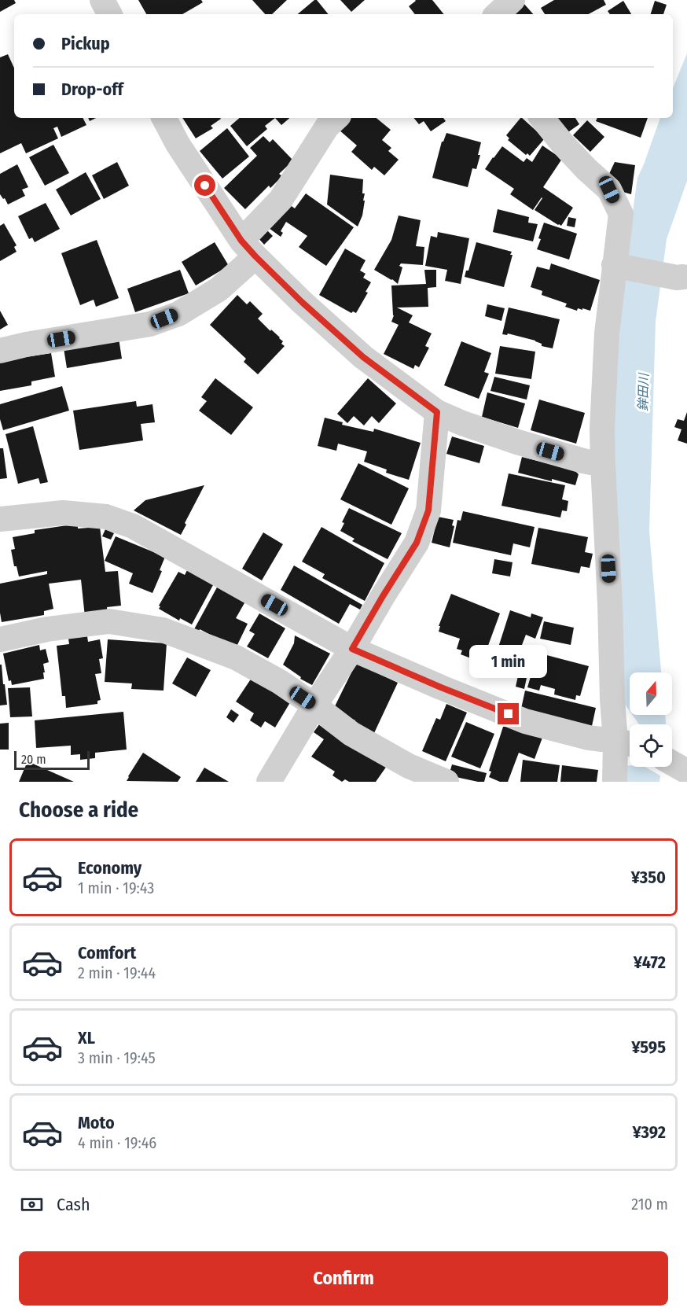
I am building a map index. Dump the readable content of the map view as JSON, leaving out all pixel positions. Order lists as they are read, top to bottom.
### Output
{
  "water": ["鉾田川"],
  "scale_bar": "20 m",
  "north": "top",
  "page": {
    "banner": ["Pickup", "Drop-off"],
    "bubble": "1 min",
    "scale": "20 m",
    "heading": "Choose a ride",
    "list": [
      {
        "name": "Economy",
        "note": "1 min · 19:43",
        "value": "¥350"
      },
      {
        "name": "Comfort",
        "note": "2 min · 19:44",
        "value": "¥472"
      },
      {
        "name": "XL",
        "note": "3 min · 19:45",
        "value": "¥595"
      },
      {
        "name": "Moto",
        "note": "4 min · 19:46",
        "value": "¥392"
      }
    ],
    "pay": ["Cash", "210 m"],
    "buttons": "Confirm"
  }
}
